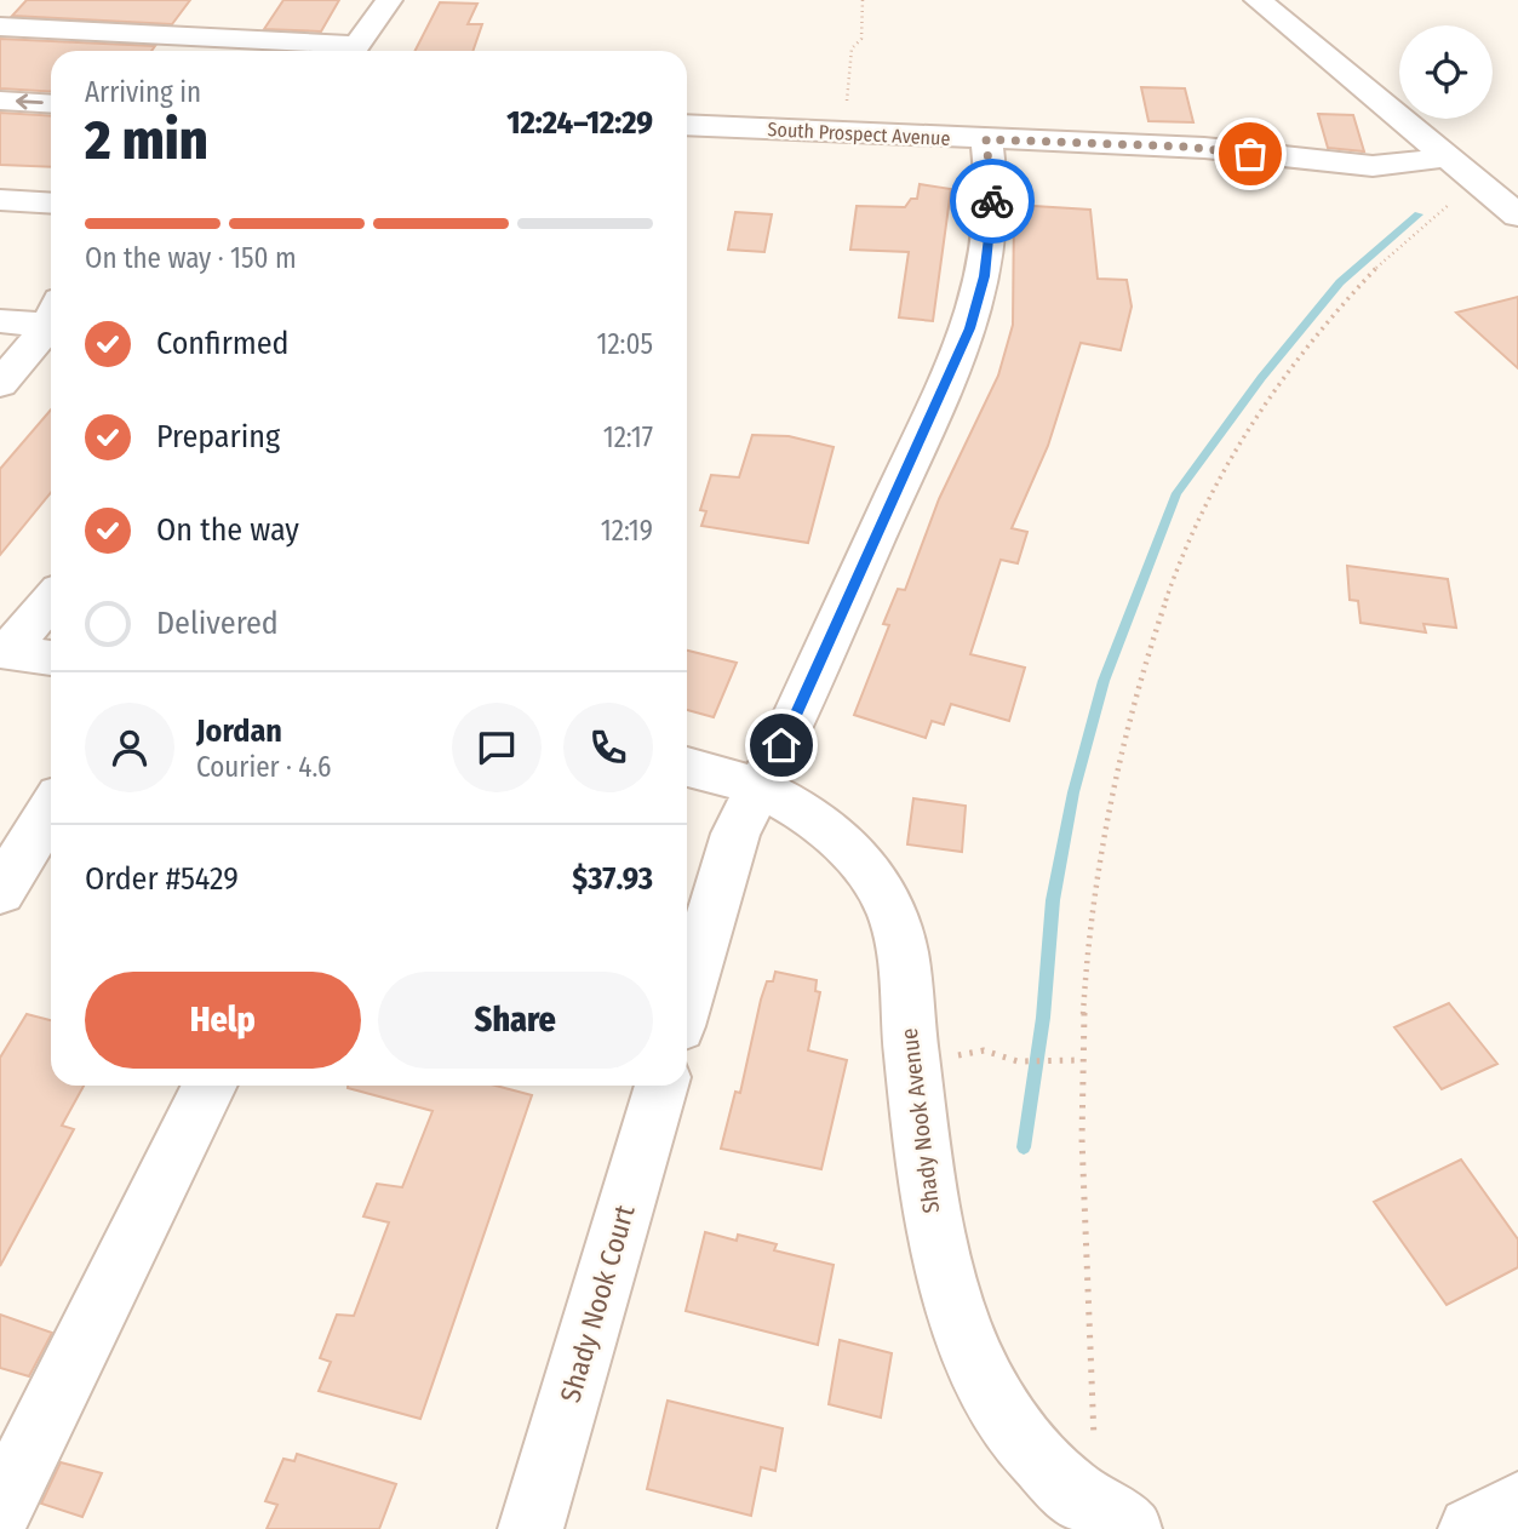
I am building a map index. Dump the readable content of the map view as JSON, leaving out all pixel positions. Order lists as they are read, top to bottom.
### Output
{
  "streets": {
    "street": ["South Prospect Avenue", "Shady Nook Avenue", "Shady Nook Court"]
  },
  "page": {
    "heading": ["2 min", "Arriving in", "12:24–12:29"],
    "panel": [
      "Jordan",
      "Courier · 4.6",
      "Order #5429",
      "$37.93"
    ],
    "bar": "On the way · 150 m",
    "list": [
      ["Confirmed", "12:05"],
      ["Preparing", "12:17"],
      ["On the way", "12:19"],
      "Delivered"
    ],
    "buttons": ["Help", "Share"]
  }
}
